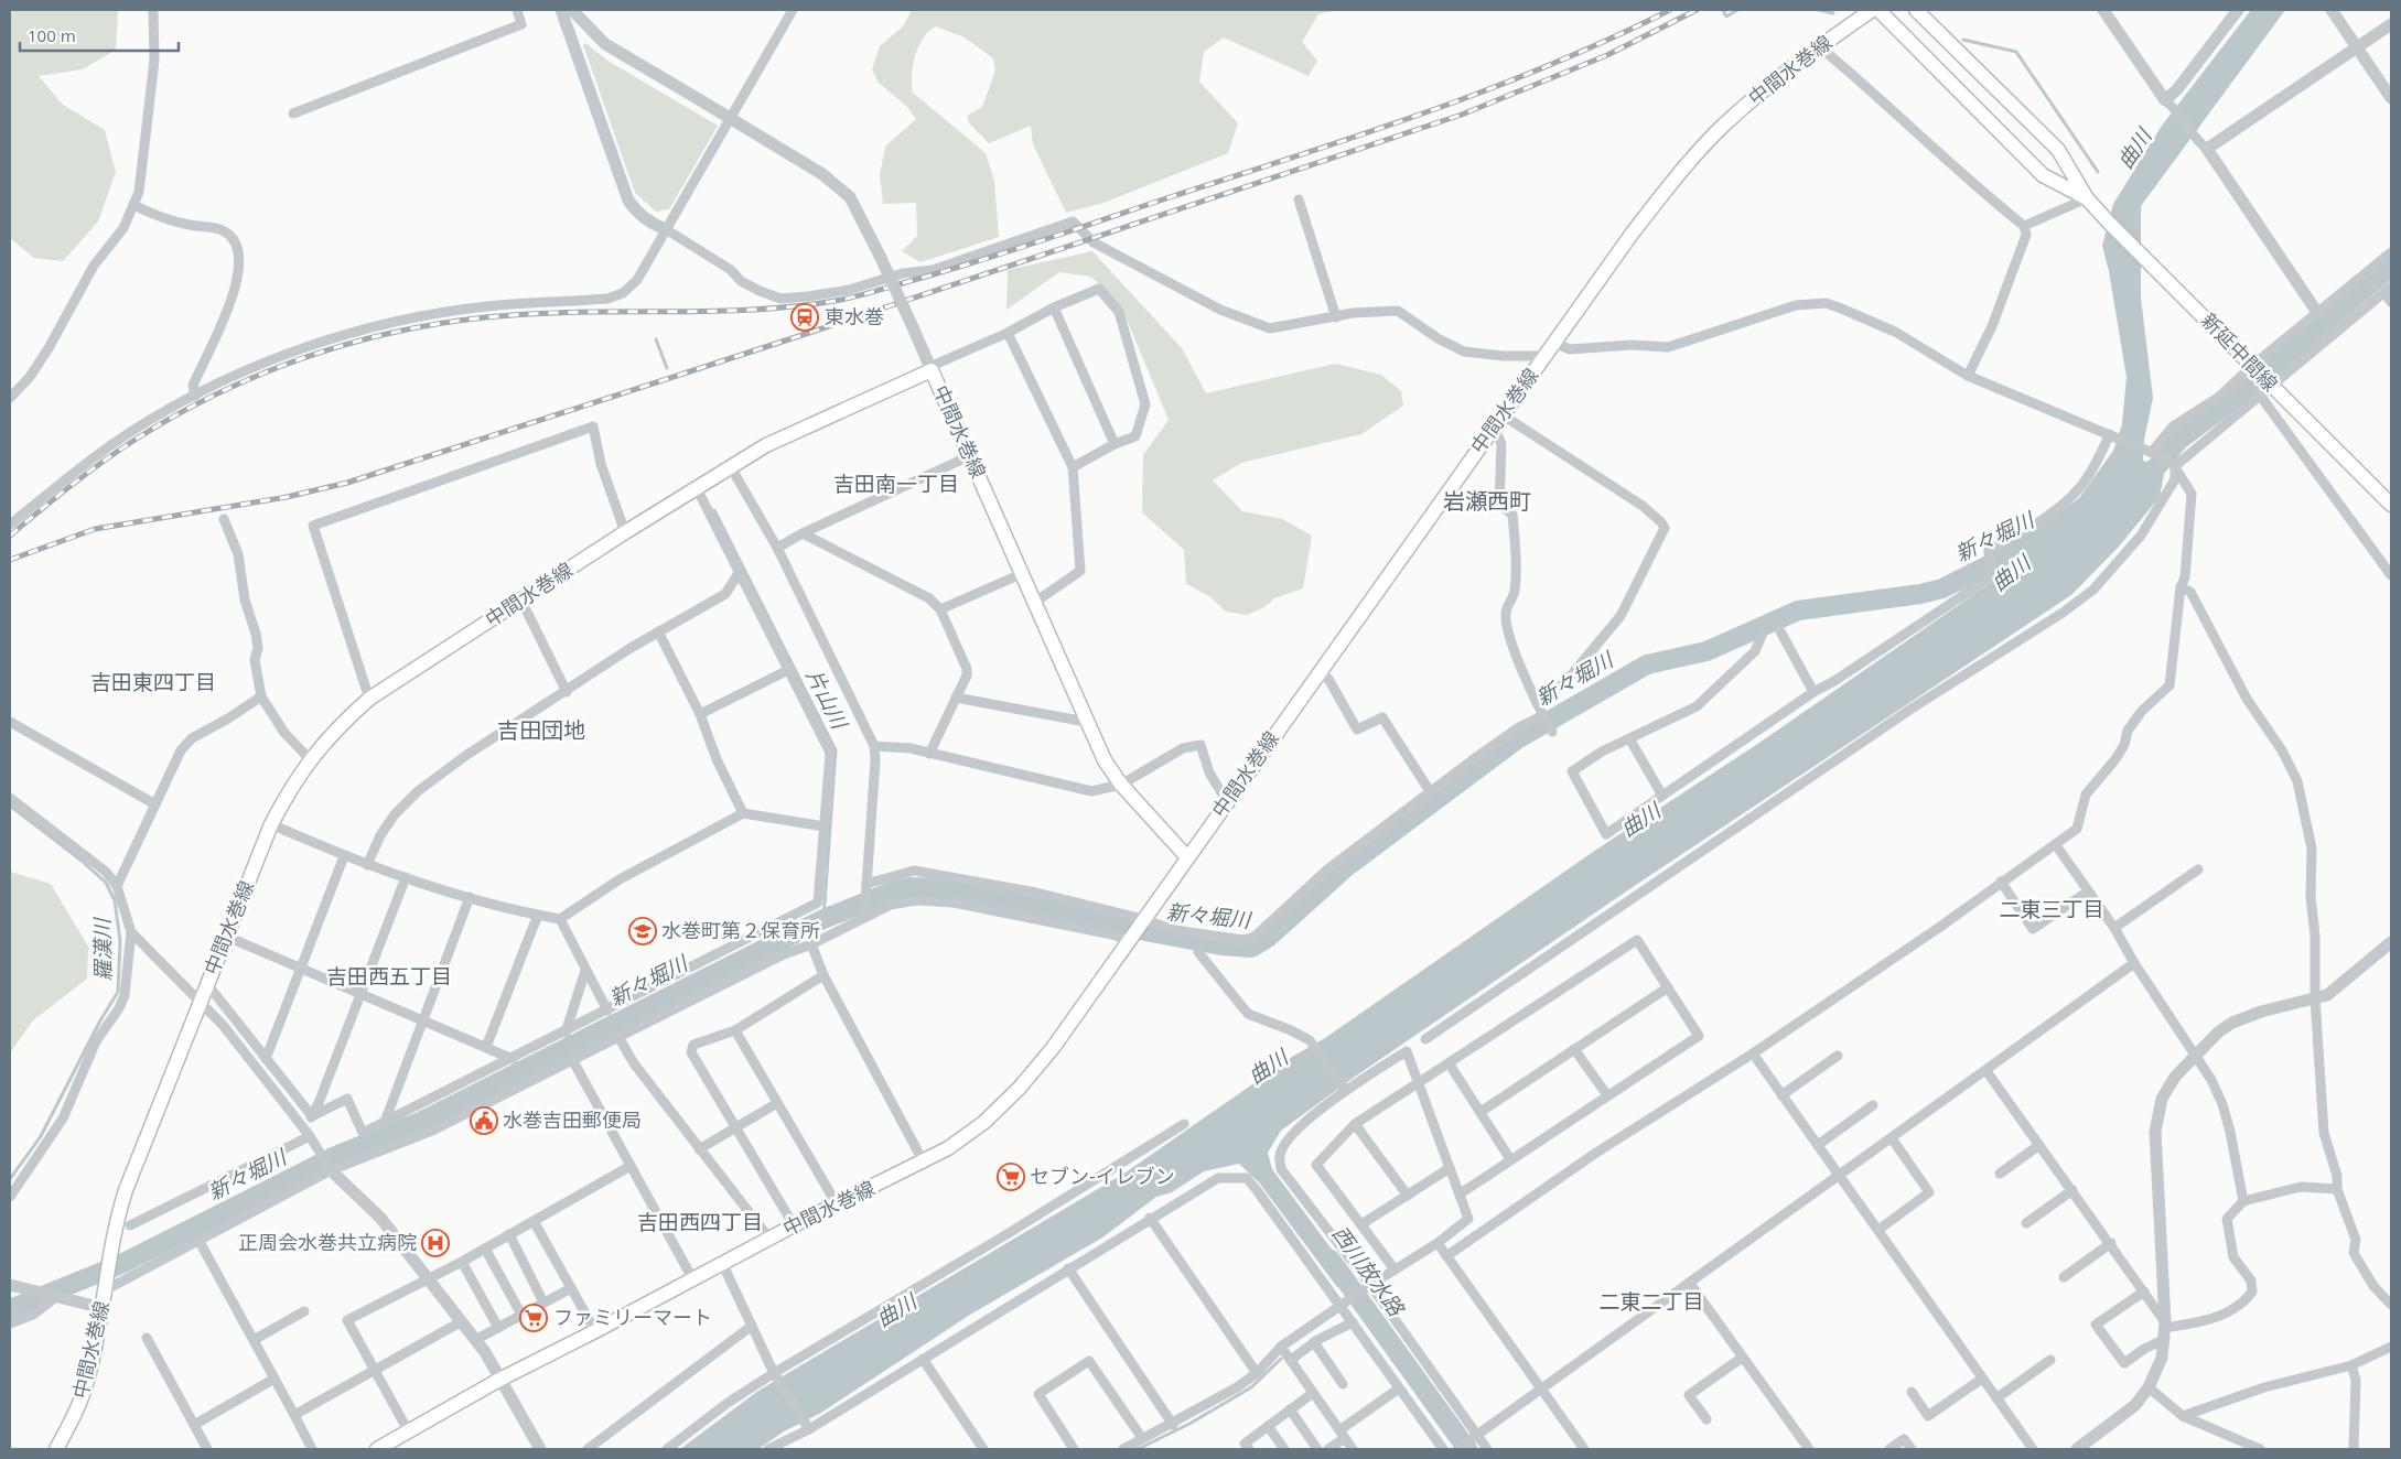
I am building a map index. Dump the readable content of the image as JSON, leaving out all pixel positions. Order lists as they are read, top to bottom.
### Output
{
  "streets": {
    "main road": ["中間水巻線", "新延中間線"]
  },
  "districts": [
    "吉田南一丁目",
    "岩瀬西町",
    "吉田東四丁目",
    "吉田団地",
    "二東三丁目",
    "吉田西五丁目",
    "吉田西四丁目",
    "二東二丁目"
  ],
  "water": [
    "曲川",
    "新々堀川",
    "片山川",
    "羅漢川",
    "西川放水路"
  ],
  "places": {
    "station": ["東水巻"],
    "school or university": ["水巻町第２保育所"],
    "public building": ["水巻吉田郵便局"],
    "supermarket": ["セブン-イレブン", "ファミリーマート"],
    "hospital": ["正周会水巻共立病院"]
  },
  "scale_bar": "100 m"
}
